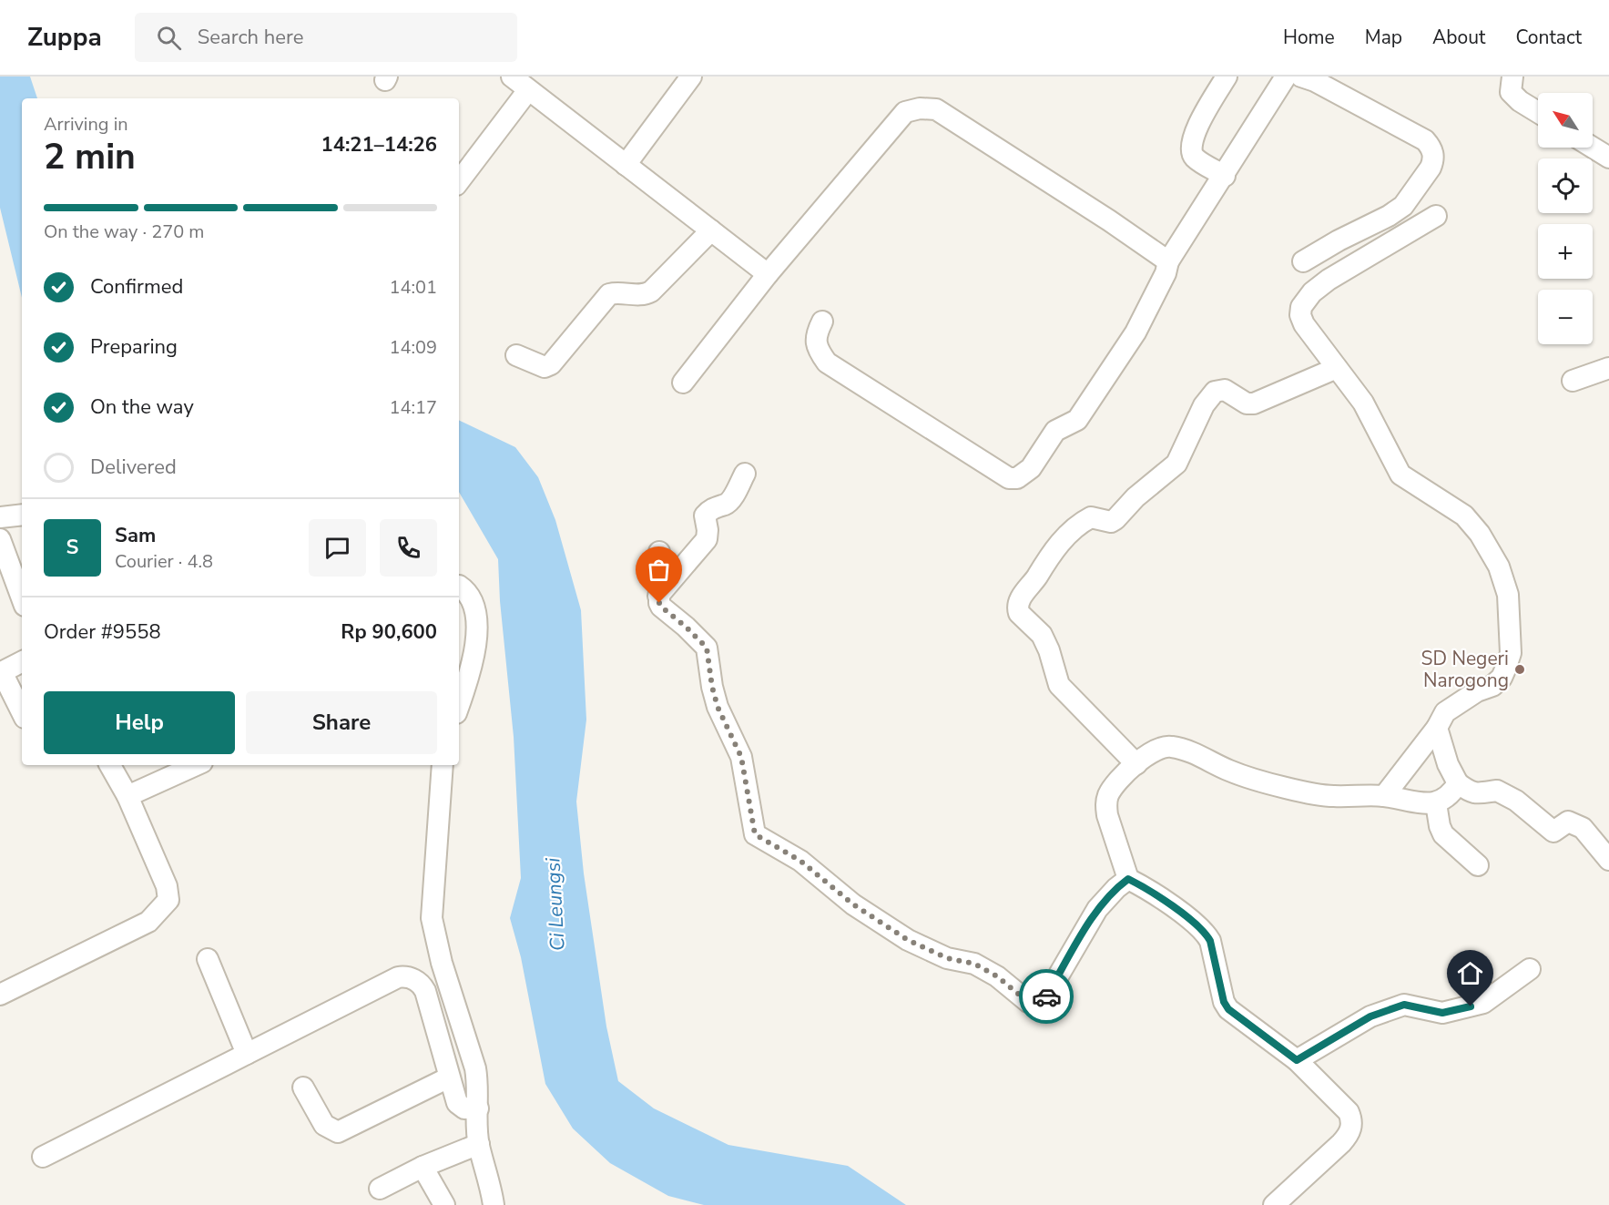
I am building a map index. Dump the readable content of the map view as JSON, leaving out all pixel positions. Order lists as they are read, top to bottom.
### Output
{
  "water": ["Ci Leungsi"],
  "places": ["SD Negeri Narogong"],
  "north": "top left",
  "page": {
    "header": "Zuppa",
    "search": "Search here",
    "nav": [
      "Home",
      "Map",
      "About",
      "Contact"
    ],
    "map_buttons": ["+", "−"],
    "heading": ["2 min", "Arriving in", "14:21–14:26"],
    "panel": [
      "Sam",
      "Courier · 4.8",
      "Order #9558",
      "Rp 90,600"
    ],
    "bar": "On the way · 270 m",
    "list": [
      ["Confirmed", "14:01"],
      ["Preparing", "14:09"],
      ["On the way", "14:17"],
      "Delivered"
    ],
    "round": "S",
    "buttons": ["Help", "Share"]
  }
}
